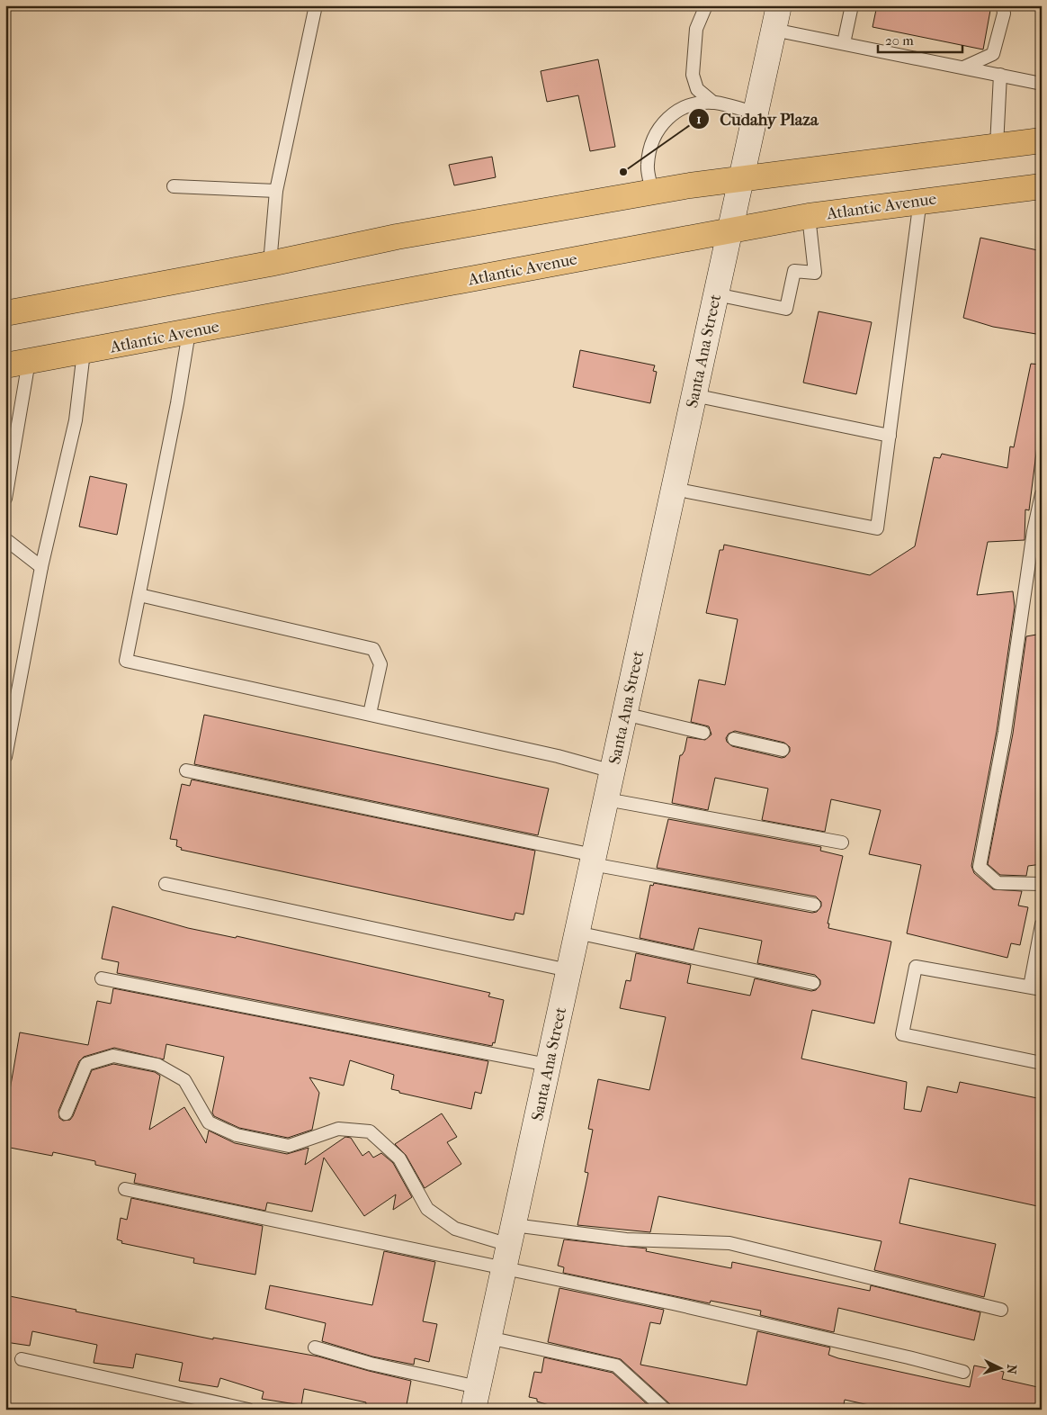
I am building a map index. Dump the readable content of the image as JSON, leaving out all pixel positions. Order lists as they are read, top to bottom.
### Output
{
  "streets": {
    "main road": ["Atlantic Avenue"],
    "street": ["Santa Ana Street"]
  },
  "crossings": [
    ["Atlantic Avenue", "Santa Ana Street"]
  ],
  "places": ["Cudahy Plaza"],
  "scale_bar": "20 m",
  "north": "right"
}
